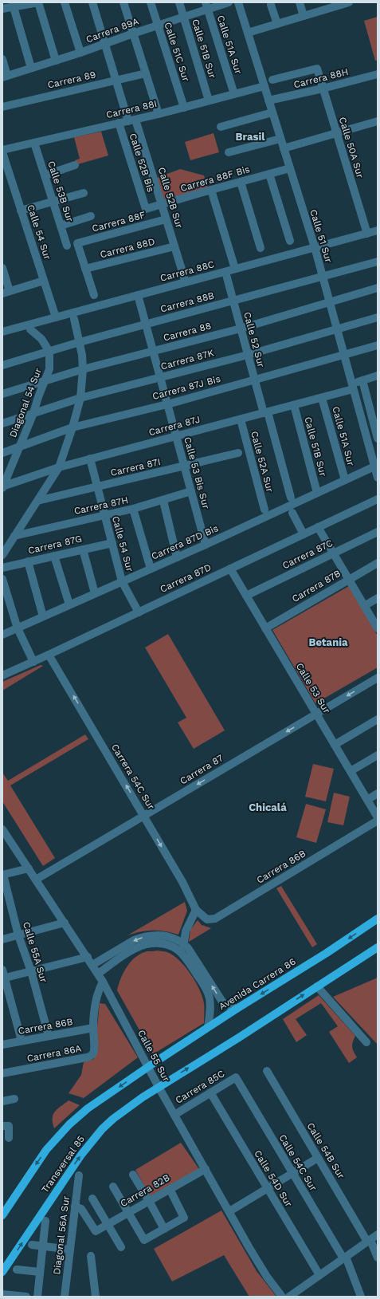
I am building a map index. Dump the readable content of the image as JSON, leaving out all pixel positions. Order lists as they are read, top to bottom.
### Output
{
  "streets": {
    "main road": ["Avenida Carrera 86", "Transversal 85"],
    "street": [
      "Carrera 89A",
      "Calle 51A Sur",
      "Calle 51B Sur",
      "Calle 51C Sur",
      "Carrera 88H",
      "Carrera 89",
      "Carrera 88I",
      "Calle 50A Sur",
      "Calle 52B Bis",
      "Carrera 88F Bis",
      "Calle 53B Sur",
      "Calle 52B Sur",
      "Carrera 88F",
      "Calle 54 Sur",
      "Calle 51 Sur",
      "Carrera 88D",
      "Carrera 88C",
      "Carrera 88B",
      "Carrera 88",
      "Calle 52 Sur",
      "Carrera 87K",
      "Carrera 87J Bis",
      "Diagonal 54 Sur",
      "Carrera 87J",
      "Calle 52A Sur",
      "Carrera 87I",
      "Calle 53 Bis Sur",
      "Carrera 87H",
      "Carrera 87D Bis",
      "Carrera 87G",
      "Carrera 87C",
      "Carrera 87D",
      "Carrera 87B",
      "Calle 53 Sur",
      "Carrera 87",
      "Carrera 54C Sur",
      "Carrera 86B",
      "Calle 55A Sur",
      "Carrera 86A",
      "Calle 55 Sur",
      "Carrera 85C",
      "Calle 54B Sur",
      "Calle 54C Sur",
      "Calle 54D Sur",
      "Carrera 82B",
      "Diagonal 56A Sur"
    ]
  },
  "crossings": [
    ["Carrera 89A", "Calle 51A Sur"],
    ["Carrera 89A", "Calle 51B Sur"],
    ["Carrera 89A", "Calle 51C Sur"],
    ["Carrera 89A", "Calle 52B Sur"],
    ["Calle 51A Sur", "Carrera 88I"],
    ["Calle 51A Sur", "Carrera 87J"],
    ["Calle 51A Sur", "Carrera 87D Bis"],
    ["Calle 51B Sur", "Carrera 88I"],
    ["Calle 51B Sur", "Carrera 87J"],
    ["Calle 51B Sur", "Carrera 87D Bis"],
    ["Calle 51C Sur", "Carrera 88I"],
    ["Carrera 88H", "Calle 50A Sur"],
    ["Carrera 88H", "Calle 51 Sur"],
    ["Carrera 89", "Calle 52B Sur"],
    ["Carrera 88I", "Calle 52B Bis"],
    ["Carrera 88I", "Calle 53B Sur"],
    ["Carrera 88I", "Calle 52B Sur"],
    ["Carrera 88I", "Calle 54 Sur"],
    ["Carrera 88I", "Calle 51 Sur"],
    ["Calle 50A Sur", "Carrera 88C"],
    ["Calle 52B Bis", "Carrera 88F Bis"],
    ["Carrera 88F Bis", "Calle 52B Sur"],
    ["Carrera 88F Bis", "Calle 51 Sur"],
    ["Calle 52B Sur", "Carrera 88F"],
    ["Calle 52B Sur", "Carrera 88D"],
    ["Calle 52B Sur", "Carrera 88C"],
    ["Carrera 88F", "Carrera 88D"],
    ["Calle 54 Sur", "Carrera 88C"],
    ["Calle 54 Sur", "Carrera 87J"],
    ["Calle 54 Sur", "Carrera 87I"],
    ["Calle 54 Sur", "Carrera 87H"],
    ["Calle 54 Sur", "Carrera 87D Bis"],
    ["Calle 54 Sur", "Carrera 87G"],
    ["Calle 54 Sur", "Carrera 87D"],
    ["Calle 51 Sur", "Carrera 88C"],
    ["Calle 51 Sur", "Carrera 88B"],
    ["Calle 51 Sur", "Carrera 88"],
    ["Calle 51 Sur", "Carrera 87K"],
    ["Calle 51 Sur", "Carrera 87J Bis"],
    ["Calle 51 Sur", "Carrera 87J"],
    ["Calle 51 Sur", "Carrera 87D Bis"],
    ["Carrera 88C", "Calle 52 Sur"],
    ["Carrera 88C", "Calle 53 Bis Sur"],
    ["Carrera 88B", "Calle 52 Sur"],
    ["Carrera 88B", "Diagonal 54 Sur"],
    ["Carrera 88B", "Calle 53 Bis Sur"],
    ["Carrera 88", "Calle 52 Sur"],
    ["Carrera 88", "Diagonal 54 Sur"],
    ["Carrera 88", "Calle 53 Bis Sur"],
    ["Calle 52 Sur", "Carrera 87K"],
    ["Calle 52 Sur", "Carrera 87J Bis"],
    ["Calle 52 Sur", "Carrera 87J"],
    ["Carrera 87K", "Diagonal 54 Sur"],
    ["Carrera 87K", "Calle 53 Bis Sur"],
    ["Carrera 87J Bis", "Diagonal 54 Sur"],
    ["Carrera 87J Bis", "Calle 53 Bis Sur"],
    ["Diagonal 54 Sur", "Carrera 87J"],
    ["Carrera 87J", "Calle 52A Sur"],
    ["Carrera 87J", "Calle 53 Bis Sur"],
    ["Carrera 87I", "Calle 53 Bis Sur"],
    ["Calle 53 Bis Sur", "Carrera 87H"],
    ["Calle 53 Bis Sur", "Carrera 87D Bis"],
    ["Carrera 87C", "Calle 53 Sur"],
    ["Carrera 87D", "Calle 53 Sur"],
    ["Carrera 87D", "Carrera 54C Sur"],
    ["Carrera 87B", "Calle 53 Sur"],
    ["Calle 53 Sur", "Carrera 87"],
    ["Carrera 87", "Carrera 54C Sur"],
    ["Carrera 87", "Calle 55 Sur"],
    ["Carrera 54C Sur", "Carrera 86B"],
    ["Carrera 86B", "Calle 55A Sur"],
    ["Carrera 86B", "Carrera 86A"],
    ["Avenida Carrera 86", "Calle 55 Sur"],
    ["Avenida Carrera 86", "Transversal 85"],
    ["Carrera 86A", "Calle 55 Sur"],
    ["Calle 55 Sur", "Carrera 85C"],
    ["Calle 55 Sur", "Transversal 85"],
    ["Calle 55 Sur", "Carrera 82B"],
    ["Carrera 85C", "Calle 54C Sur"],
    ["Carrera 85C", "Calle 54D Sur"],
    ["Carrera 82B", "Diagonal 56A Sur"]
  ],
  "districts": ["Brasil", "Betania", "Chicalá"]
}
